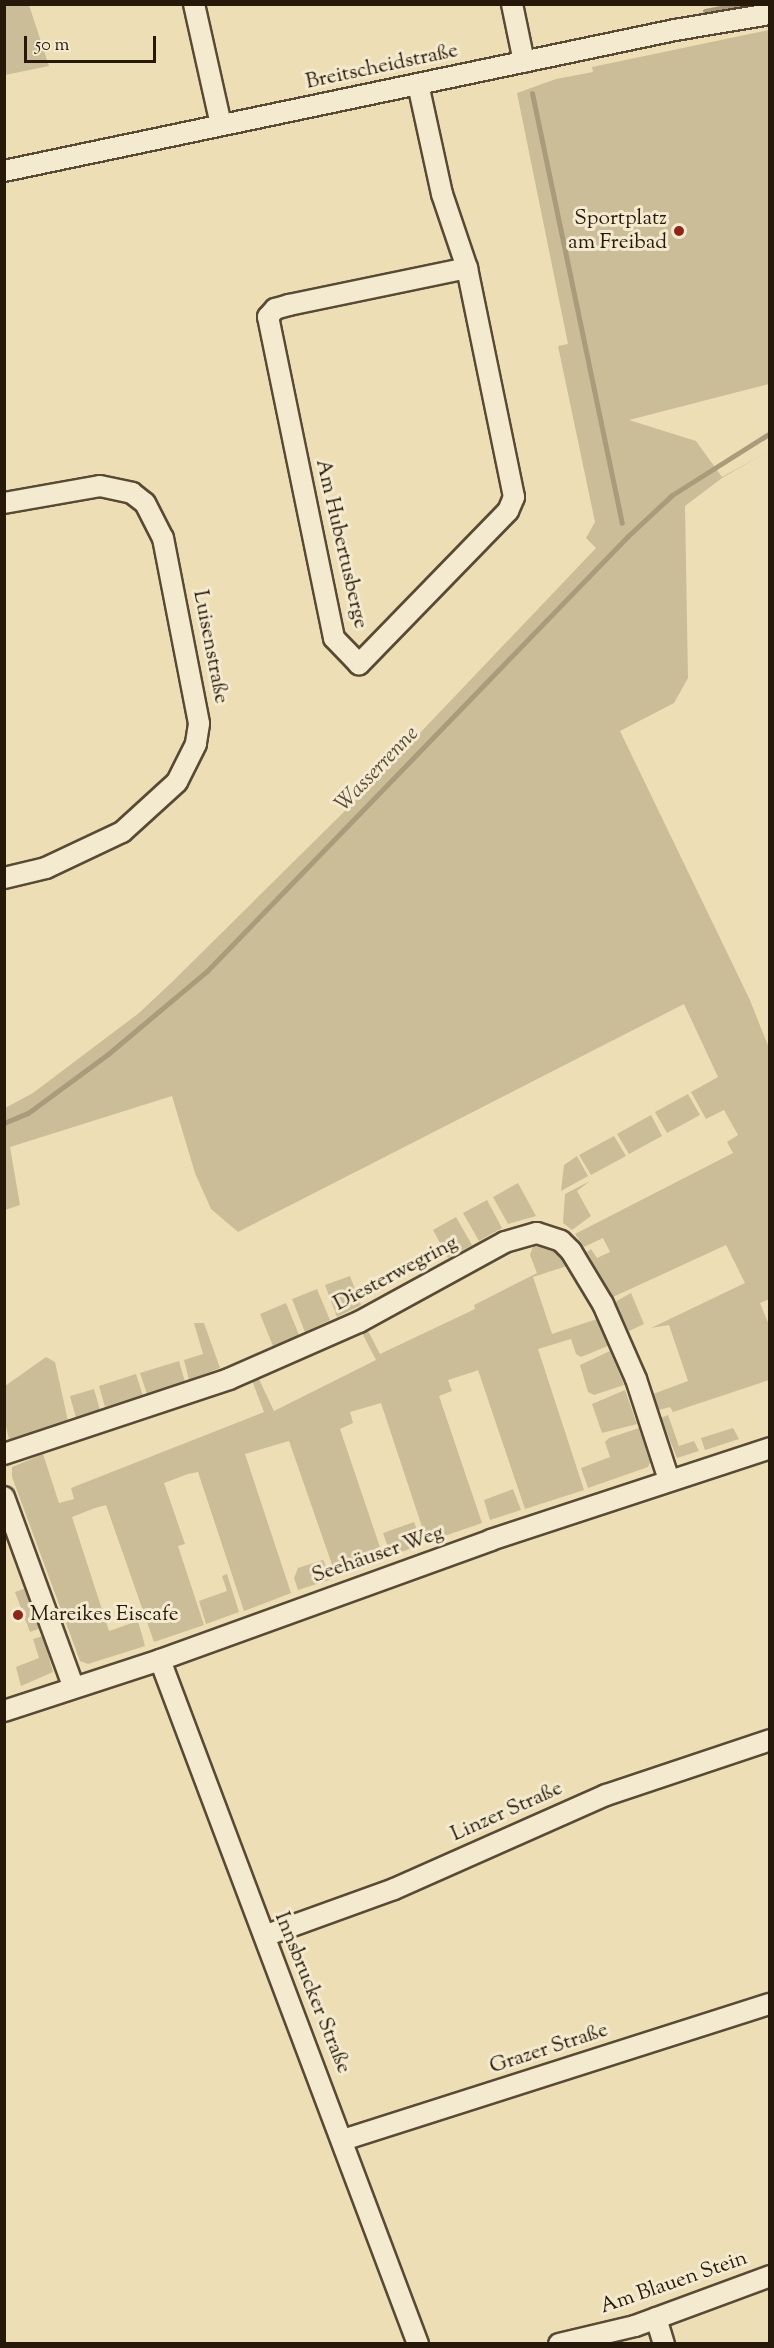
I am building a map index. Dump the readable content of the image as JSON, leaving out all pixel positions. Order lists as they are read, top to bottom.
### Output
{
  "streets": {
    "street": [
      "Breitscheidstraße",
      "Am Hubertusberge",
      "Luisenstraße",
      "Diesterwegring",
      "Seehäuser Weg",
      "Linzer Straße",
      "Innsbrucker Straße",
      "Grazer Straße",
      "Am Blauen Stein"
    ]
  },
  "crossings": [
    ["Breitscheidstraße", "Am Hubertusberge"],
    ["Diesterwegring", "Seehäuser Weg"],
    ["Seehäuser Weg", "Innsbrucker Straße"],
    ["Linzer Straße", "Innsbrucker Straße"],
    ["Innsbrucker Straße", "Grazer Straße"]
  ],
  "water": ["Wasserrenne"],
  "places": ["Sportplatz am Freibad", "Mareikes Eiscafe"],
  "scale_bar": "50 m"
}
